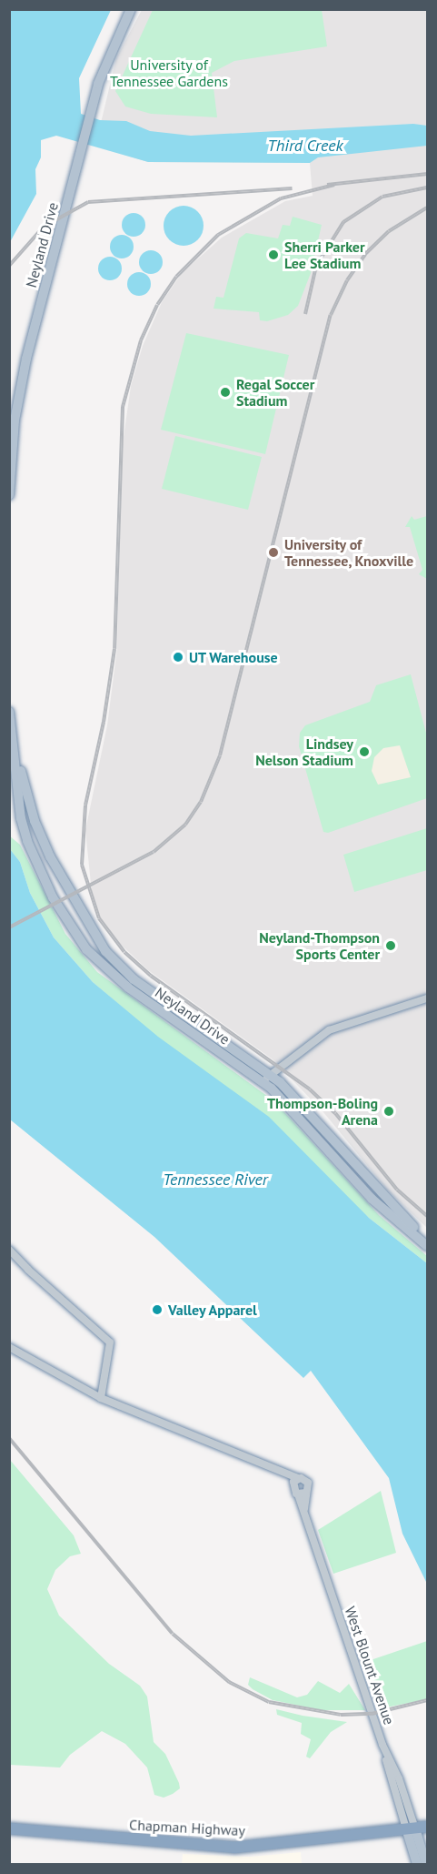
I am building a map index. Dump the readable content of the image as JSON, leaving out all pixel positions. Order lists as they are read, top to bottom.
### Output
{
  "streets": {
    "highway": ["Chapman Highway"],
    "main road": ["Neyland Drive"],
    "street": ["West Blount Avenue"]
  },
  "crossings": [
    ["West Blount Avenue", "Chapman Highway"]
  ],
  "water": ["Third Creek", "Tennessee River"],
  "parks": ["University of Tennessee Gardens"],
  "places": [
    "Sherri Parker Lee Stadium",
    "Regal Soccer Stadium",
    "University of Tennessee, Knoxville",
    "UT Warehouse",
    "Lindsey Nelson Stadium",
    "Neyland-Thompson Sports Center",
    "Thompson-Boling Arena",
    "Valley Apparel"
  ]
}
